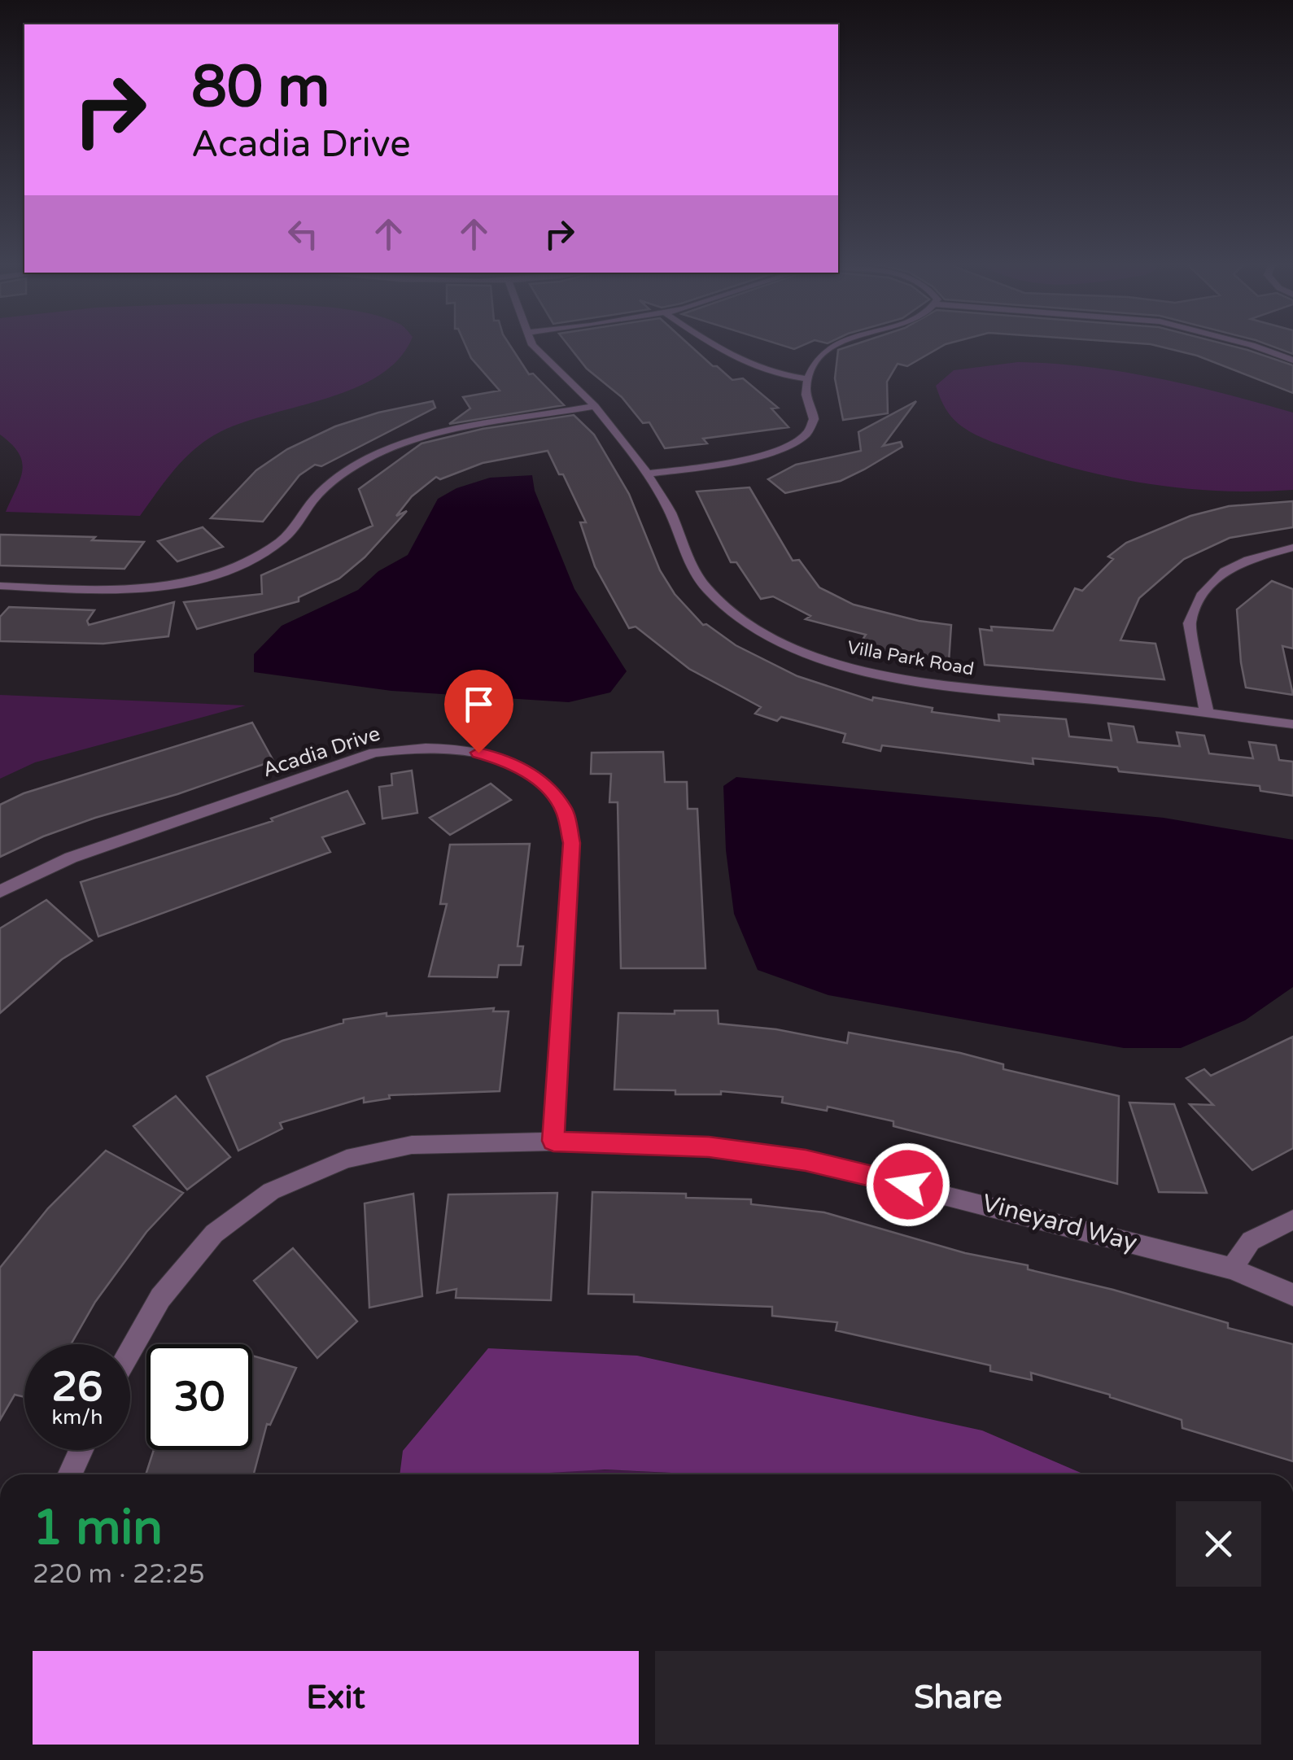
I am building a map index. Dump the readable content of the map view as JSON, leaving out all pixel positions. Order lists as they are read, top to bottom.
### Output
{
  "streets": {
    "street": ["Villa Park Road", "Acadia Drive", "Vineyard Way"]
  },
  "crossings": [
    ["Acadia Drive", "Vineyard Way"]
  ],
  "page": {
    "turn": ["80 m", "Acadia Drive"],
    "speed": "26 km/h",
    "limit": "30",
    "heading": ["1 min", "220 m · 22:25"],
    "buttons": ["Exit", "Share"]
  }
}
